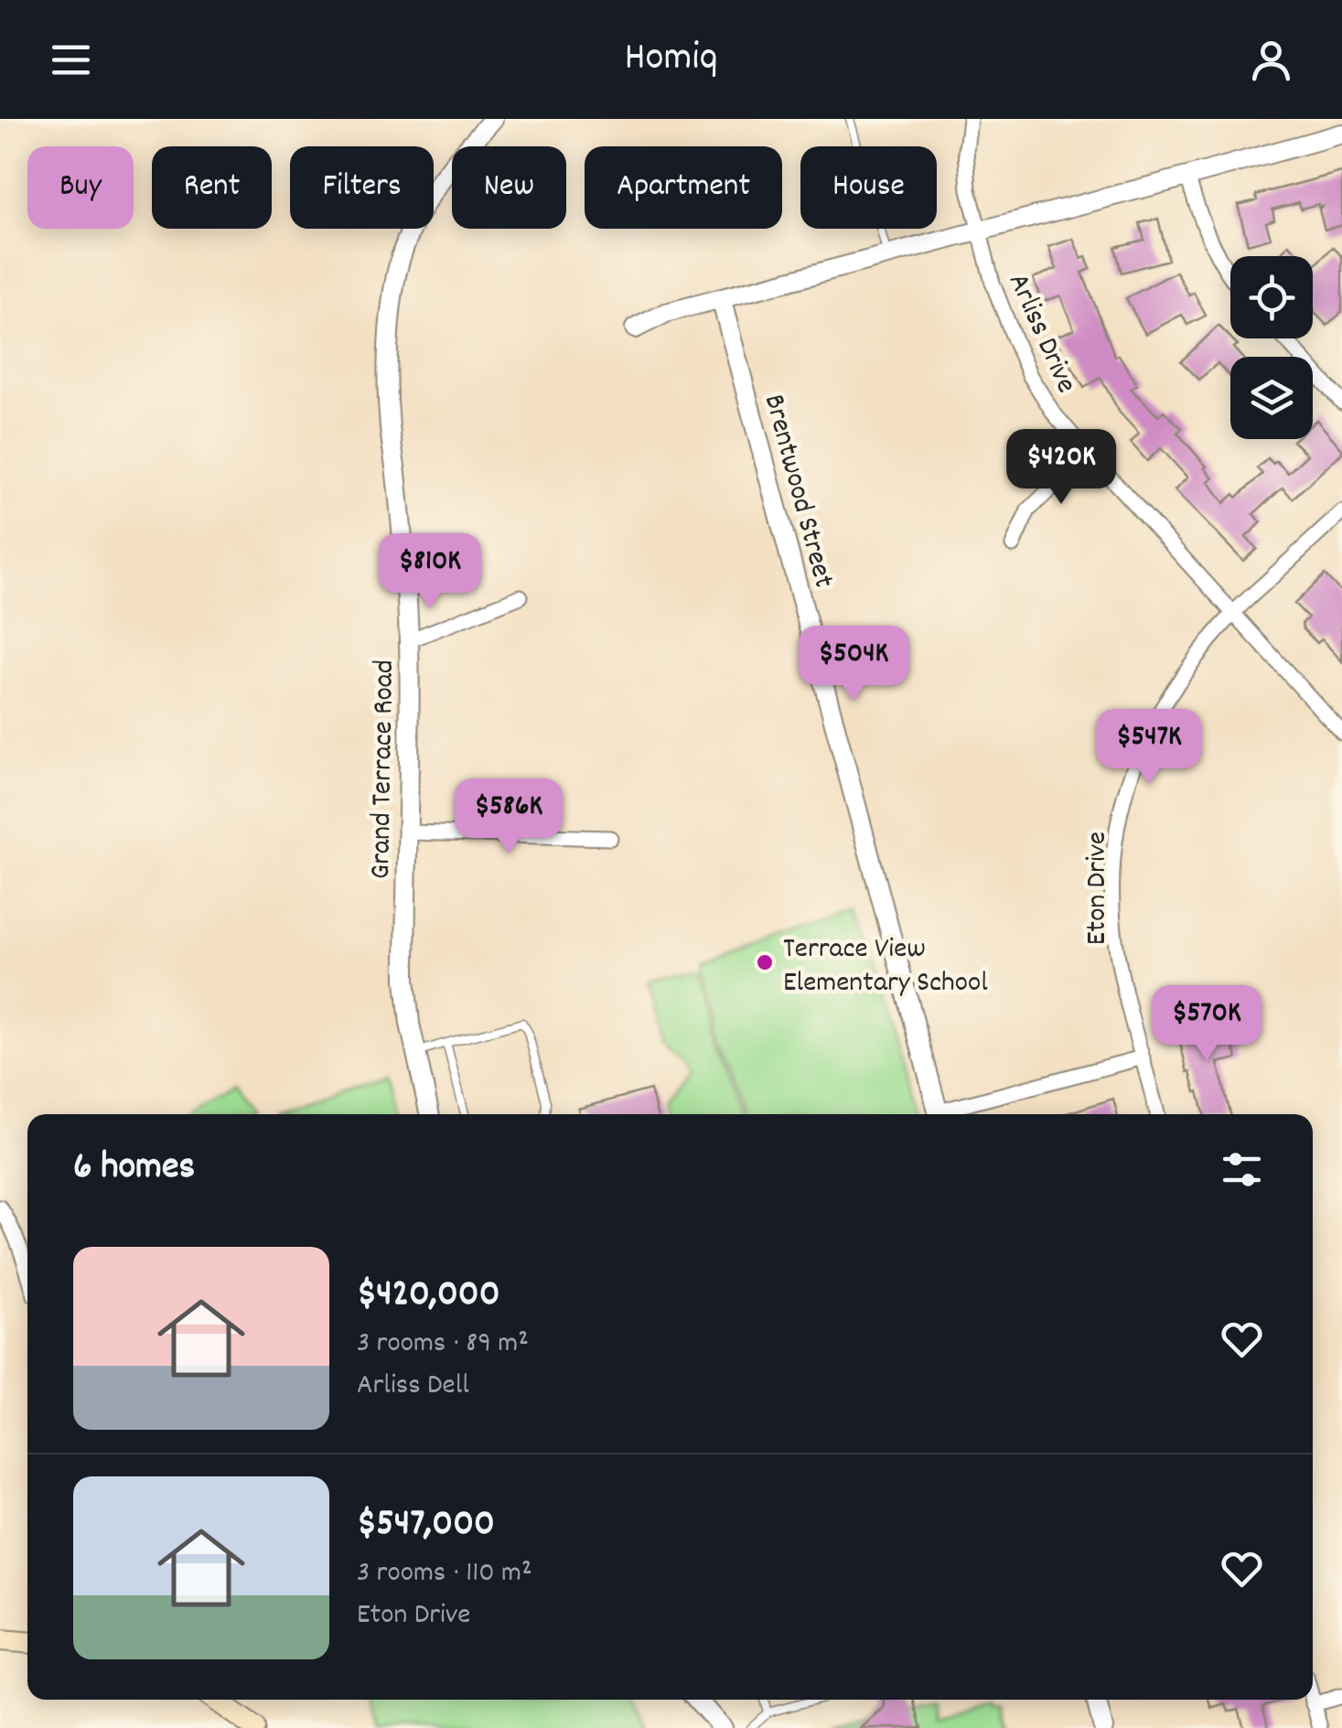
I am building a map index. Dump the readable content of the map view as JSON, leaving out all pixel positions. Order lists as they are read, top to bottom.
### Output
{
  "streets": {
    "street": [
      "Arliss Drive",
      "Brentwood Street",
      "Grand Terrace Road",
      "Eton Drive"
    ]
  },
  "crossings": [
    ["Arliss Drive", "Eton Drive"]
  ],
  "places": ["Terrace View Elementary School"],
  "page": {
    "header": "Homiq",
    "chip": [
      "Buy",
      "Rent",
      "Filters",
      "New",
      "Apartment",
      "House"
    ],
    "price": [
      "$420K",
      "$810K",
      "$504K",
      "$547K",
      "$586K",
      "$570K"
    ],
    "heading": "6 homes",
    "list": [
      {
        "name": "$420,000",
        "note": "3 rooms · 89 m² · Arliss Dell"
      },
      {
        "name": "$547,000",
        "note": "3 rooms · 110 m² · Eton Drive"
      }
    ]
  }
}
